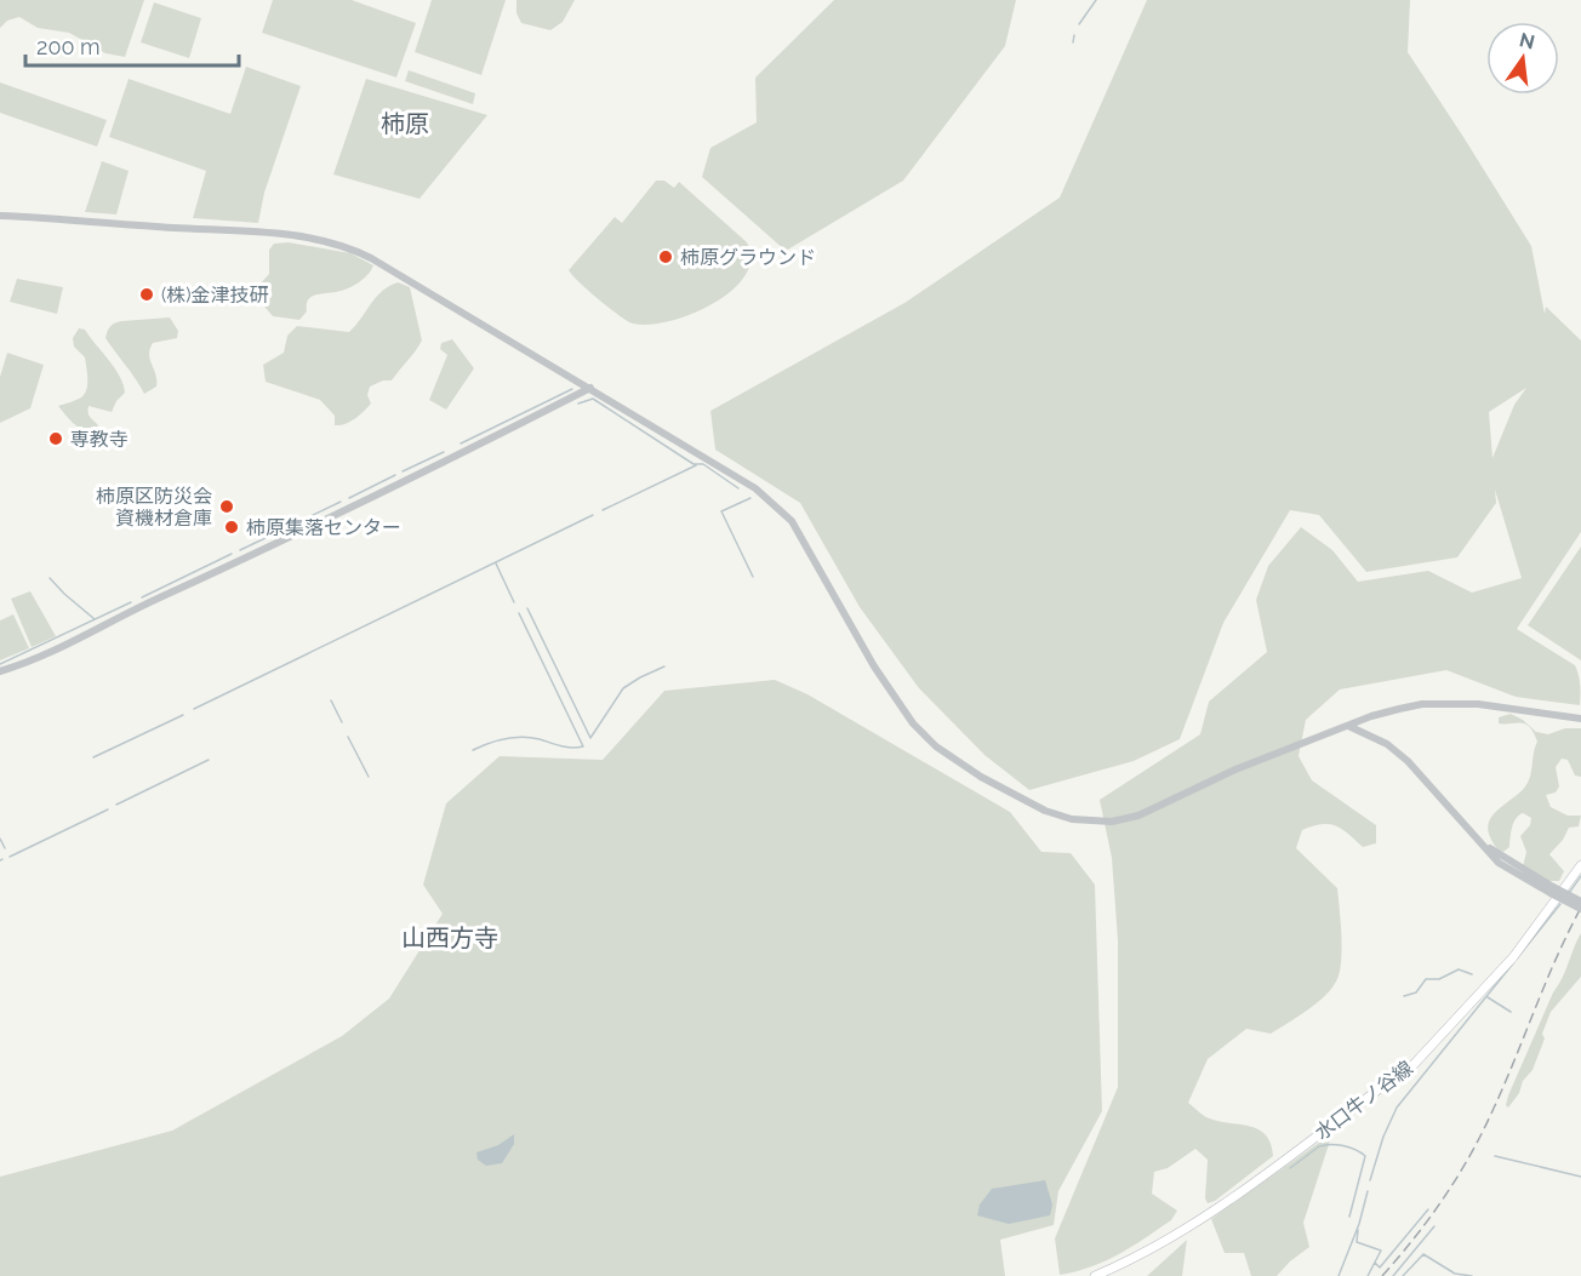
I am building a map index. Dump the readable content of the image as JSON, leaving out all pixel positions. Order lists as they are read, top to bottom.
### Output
{
  "streets": {
    "main road": ["水口牛ノ谷線"]
  },
  "districts": ["柿原", "山西方寺"],
  "places": [
    "柿原グラウンド",
    "(株)金津技研",
    "専教寺",
    "柿原区防災会 資機材倉庫",
    "柿原集落センター"
  ],
  "scale_bar": "200 m",
  "north": "top"
}
